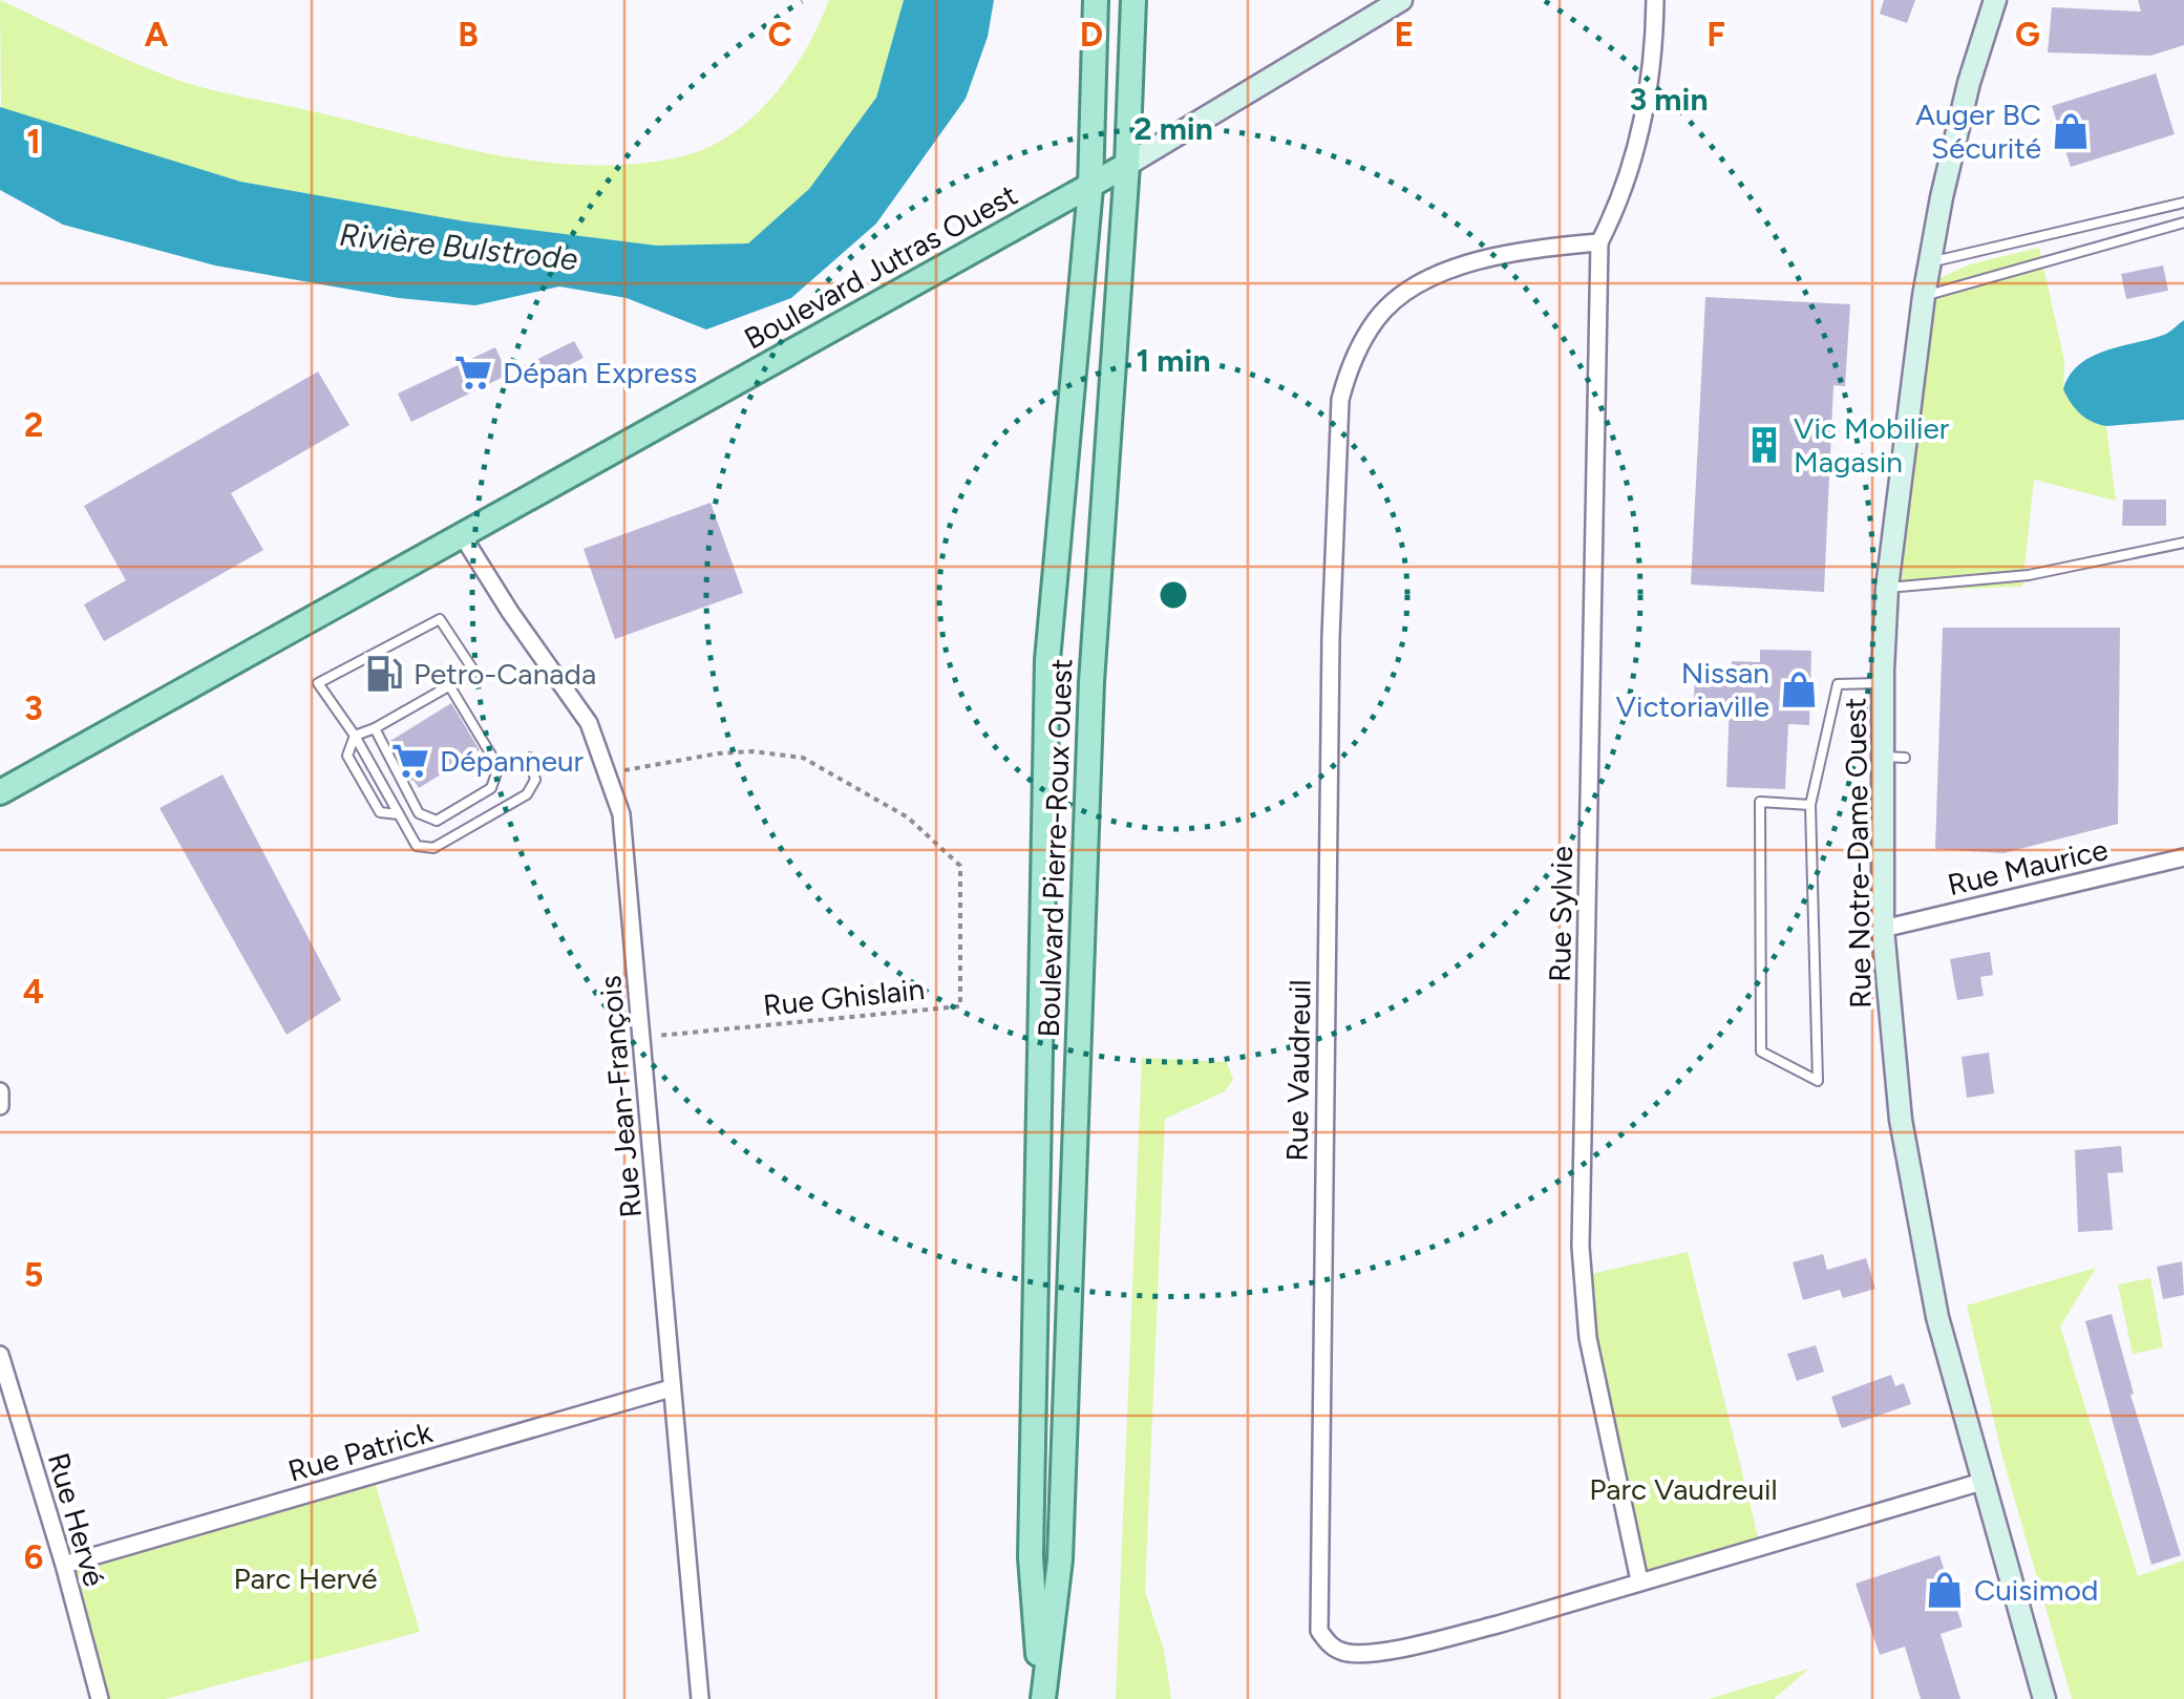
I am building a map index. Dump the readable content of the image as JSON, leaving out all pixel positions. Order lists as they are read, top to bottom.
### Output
{
  "streets": {
    "main road": ["Boulevard Jutras Ouest", "Boulevard Pierre-Roux Ouest"],
    "street": [
      "Rue Notre-Dame Ouest",
      "Rue Maurice",
      "Rue Sylvie",
      "Rue Vaudreuil",
      "Rue Jean-François",
      "Rue Patrick",
      "Rue Hervé"
    ],
    "path": ["Rue Ghislain"]
  },
  "crossings": [
    ["Boulevard Jutras Ouest", "Boulevard Pierre-Roux Ouest"],
    ["Boulevard Jutras Ouest", "Rue Jean-François"],
    ["Rue Notre-Dame Ouest", "Rue Maurice"],
    ["Rue Notre-Dame Ouest", "Rue Vaudreuil"],
    ["Rue Sylvie", "Rue Vaudreuil"],
    ["Rue Ghislain", "Rue Jean-François"],
    ["Rue Jean-François", "Rue Patrick"],
    ["Rue Patrick", "Rue Hervé"]
  ],
  "water": ["Rivière Bulstrode"],
  "parks": ["Parc Vaudreuil", "Parc Hervé"],
  "places": {
    "shop": ["Auger BC Sécurité", "Nissan Victoriaville", "Cuisimod"],
    "supermarket": ["Dépan Express", "Dépanneur"],
    "building": ["Vic Mobilier Magasin"],
    "fuel station": ["Petro-Canada"]
  },
  "grid": {
    "columns": [
      "A",
      "B",
      "C",
      "D",
      "E",
      "F",
      "G"
    ],
    "rows": [
      "1",
      "2",
      "3",
      "4",
      "5",
      "6"
    ]
  },
  "rings": ["3 min", "2 min", "1 min"]
}
